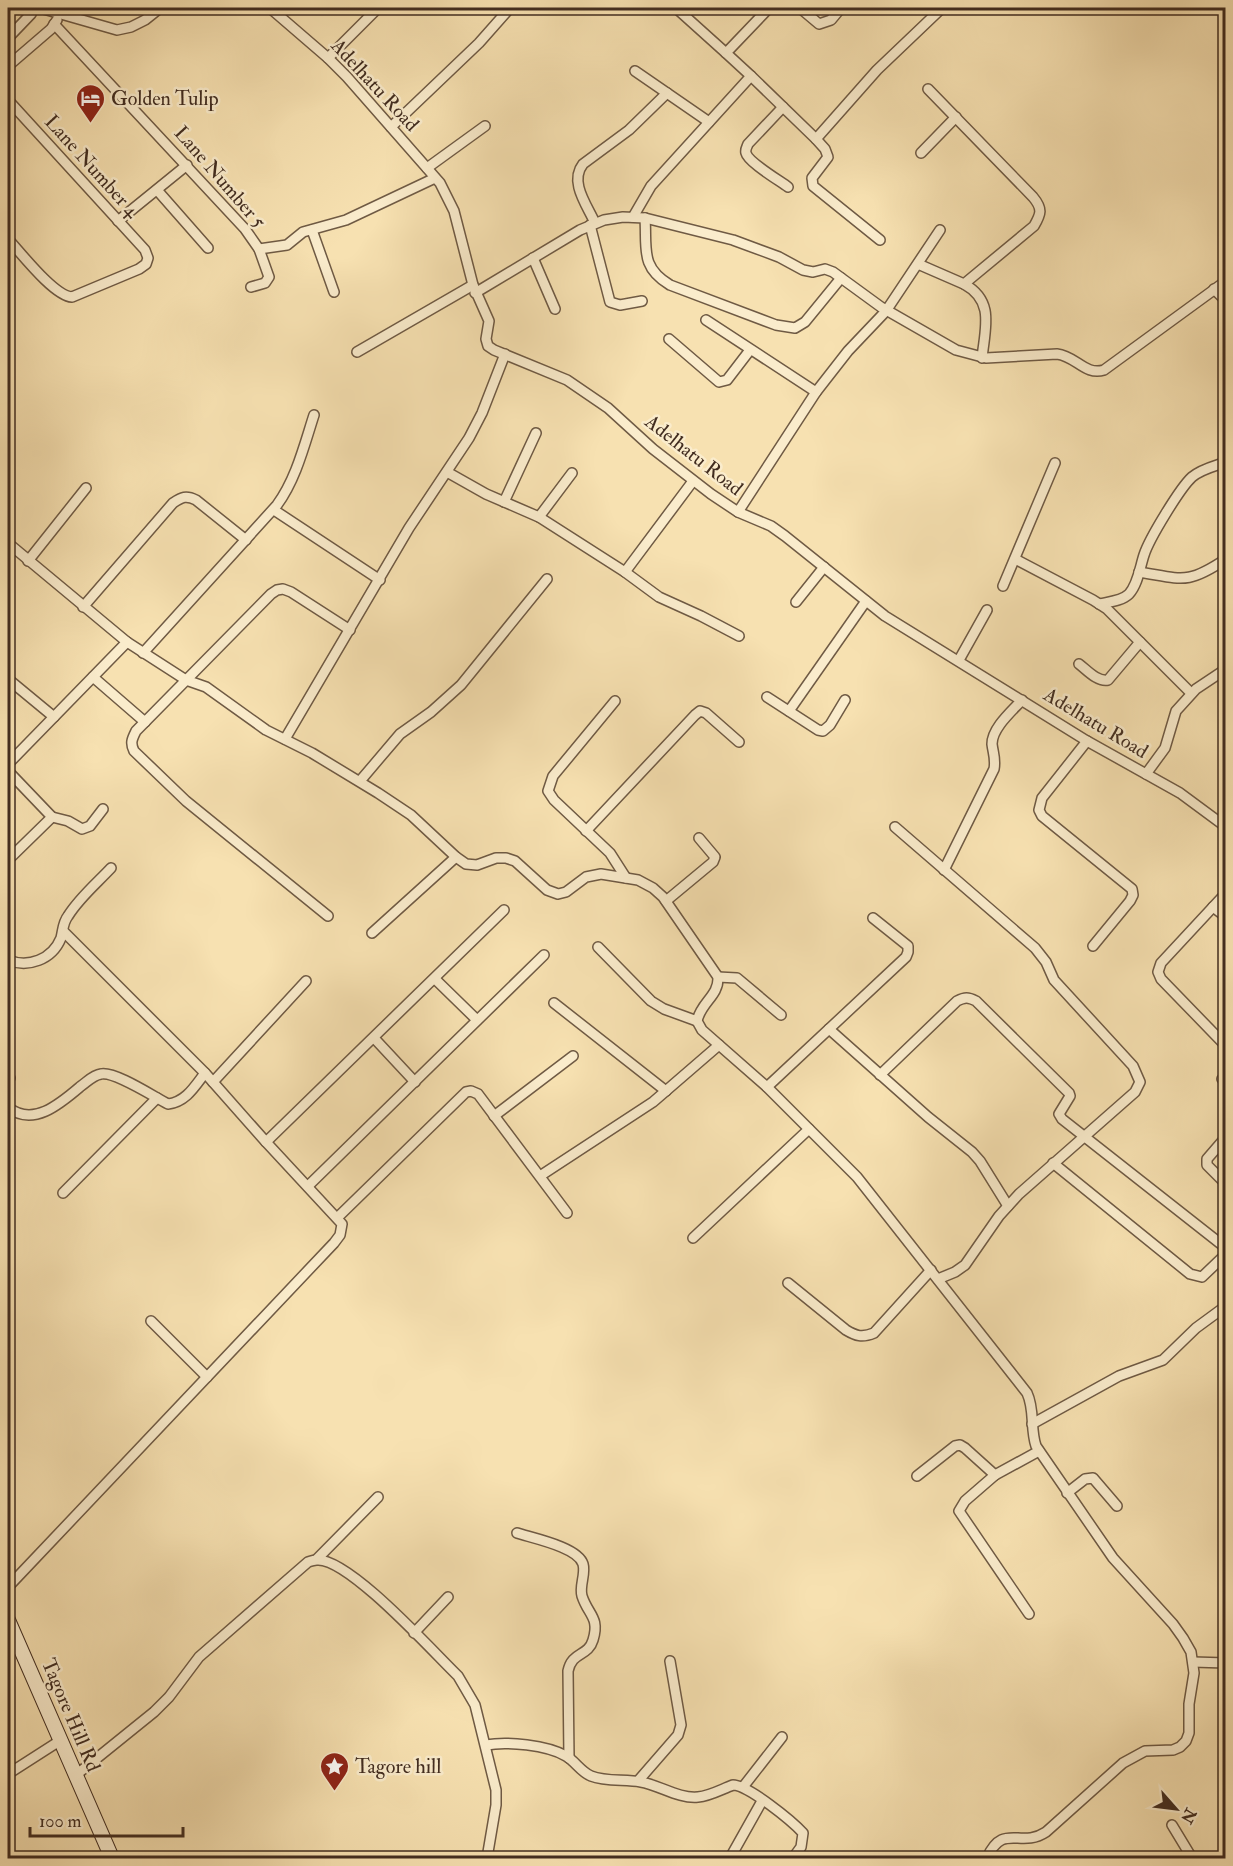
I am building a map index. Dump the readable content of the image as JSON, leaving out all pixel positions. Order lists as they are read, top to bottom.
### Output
{
  "streets": {
    "main road": ["Tagore Hill Rd"],
    "street": ["Adelhatu Road", "Lane Number 4", "Lane Number 5"]
  },
  "places": {
    "hotel": ["Golden Tulip"],
    "place": ["Tagore hill"]
  },
  "scale_bar": "100 m",
  "north": "bottom right"
}
